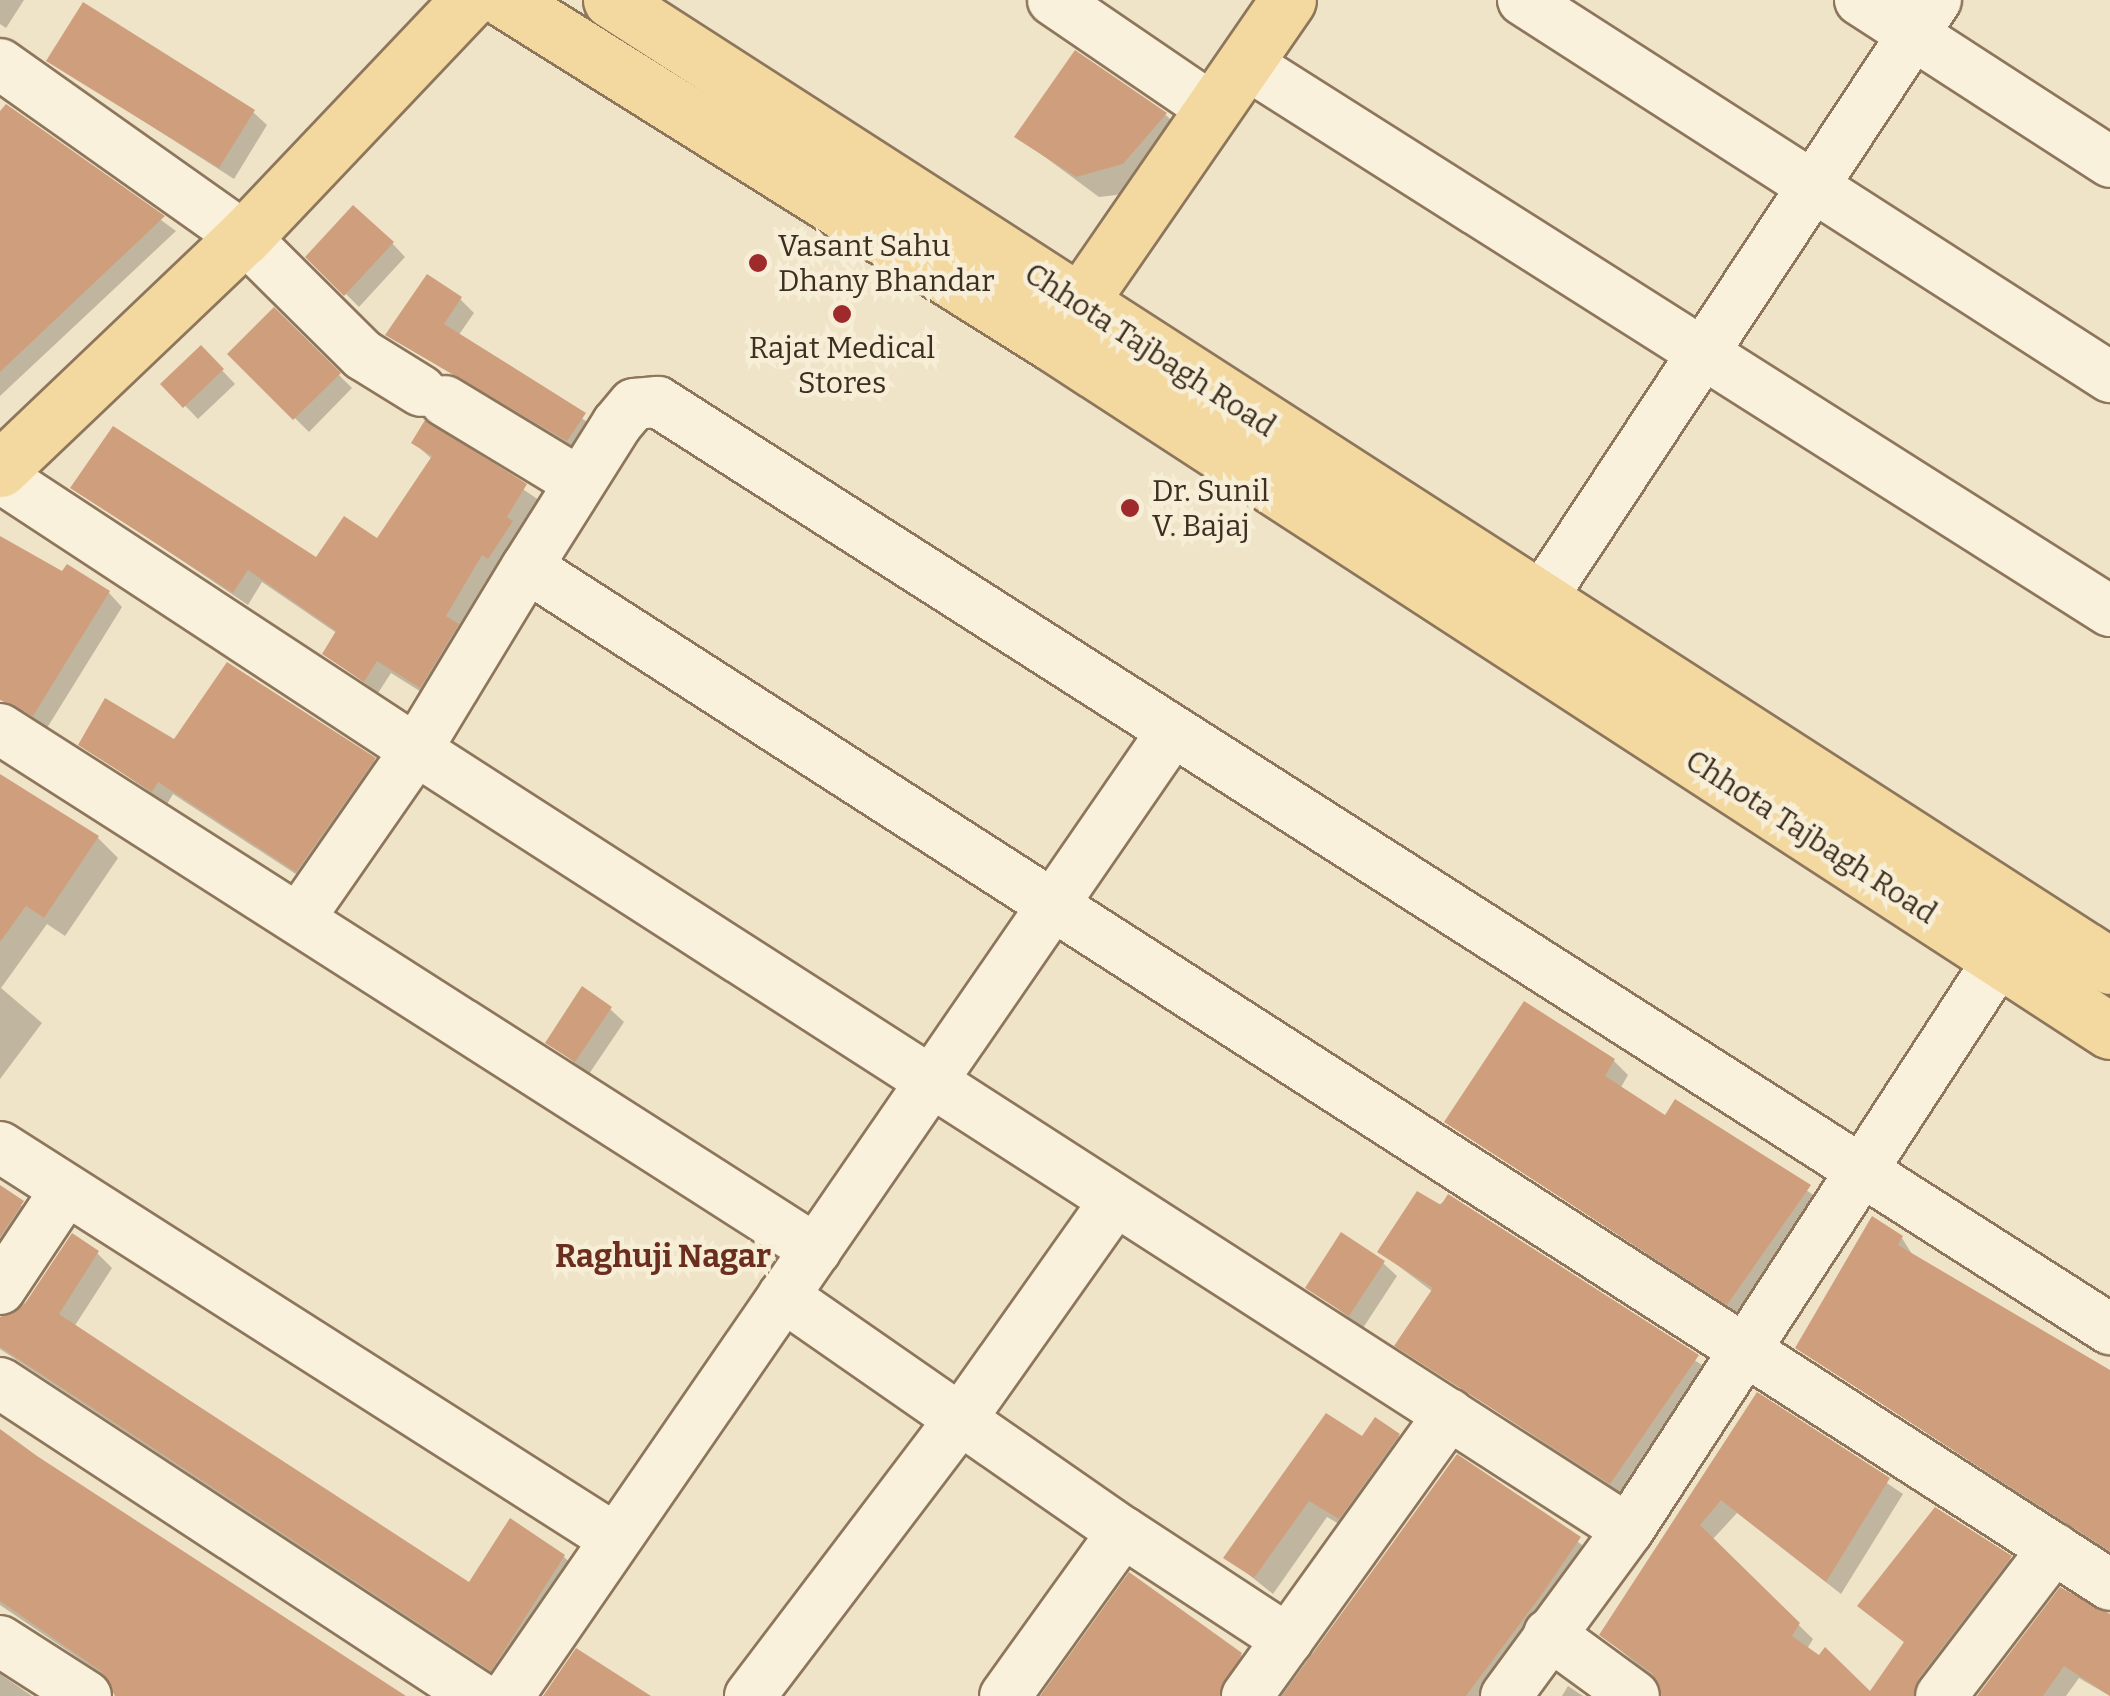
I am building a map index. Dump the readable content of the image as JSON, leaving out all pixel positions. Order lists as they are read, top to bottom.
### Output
{
  "streets": {
    "main road": ["Chhota Tajbagh Road"]
  },
  "districts": ["Raghuji Nagar"],
  "places": ["Vasant Sahu Dhany Bhandar", "Rajat Medical Stores", "Dr. Sunil V. Bajaj"]
}
